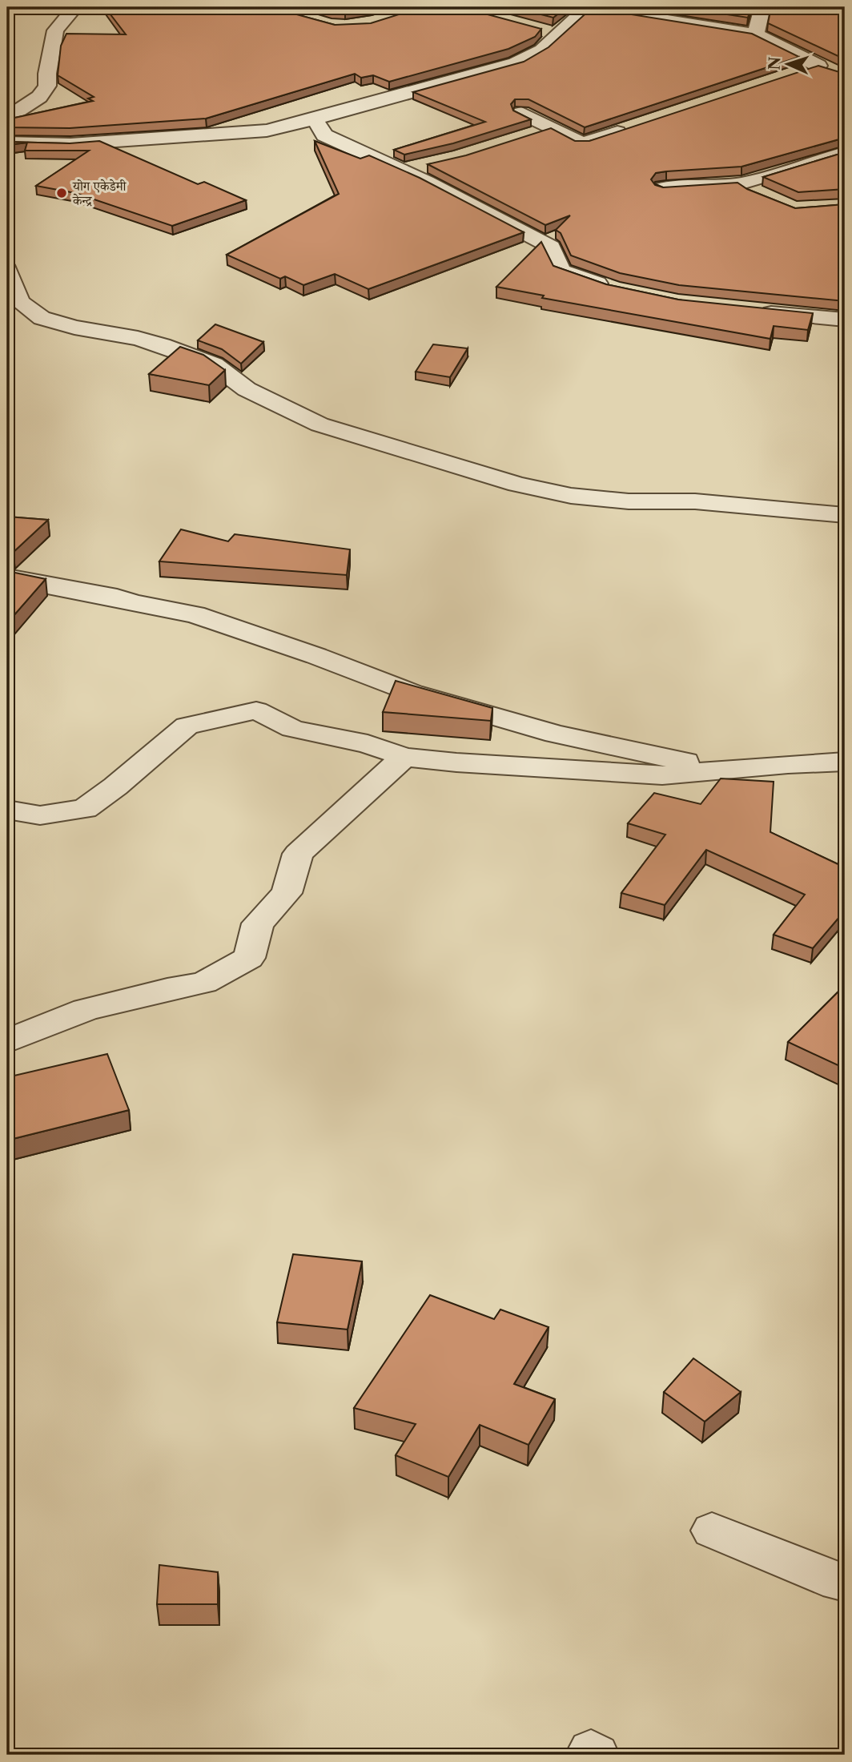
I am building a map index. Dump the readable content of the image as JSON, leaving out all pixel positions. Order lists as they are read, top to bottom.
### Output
{
  "places": ["योग एकेडेमी केन्द्र"],
  "north": "left"
}
